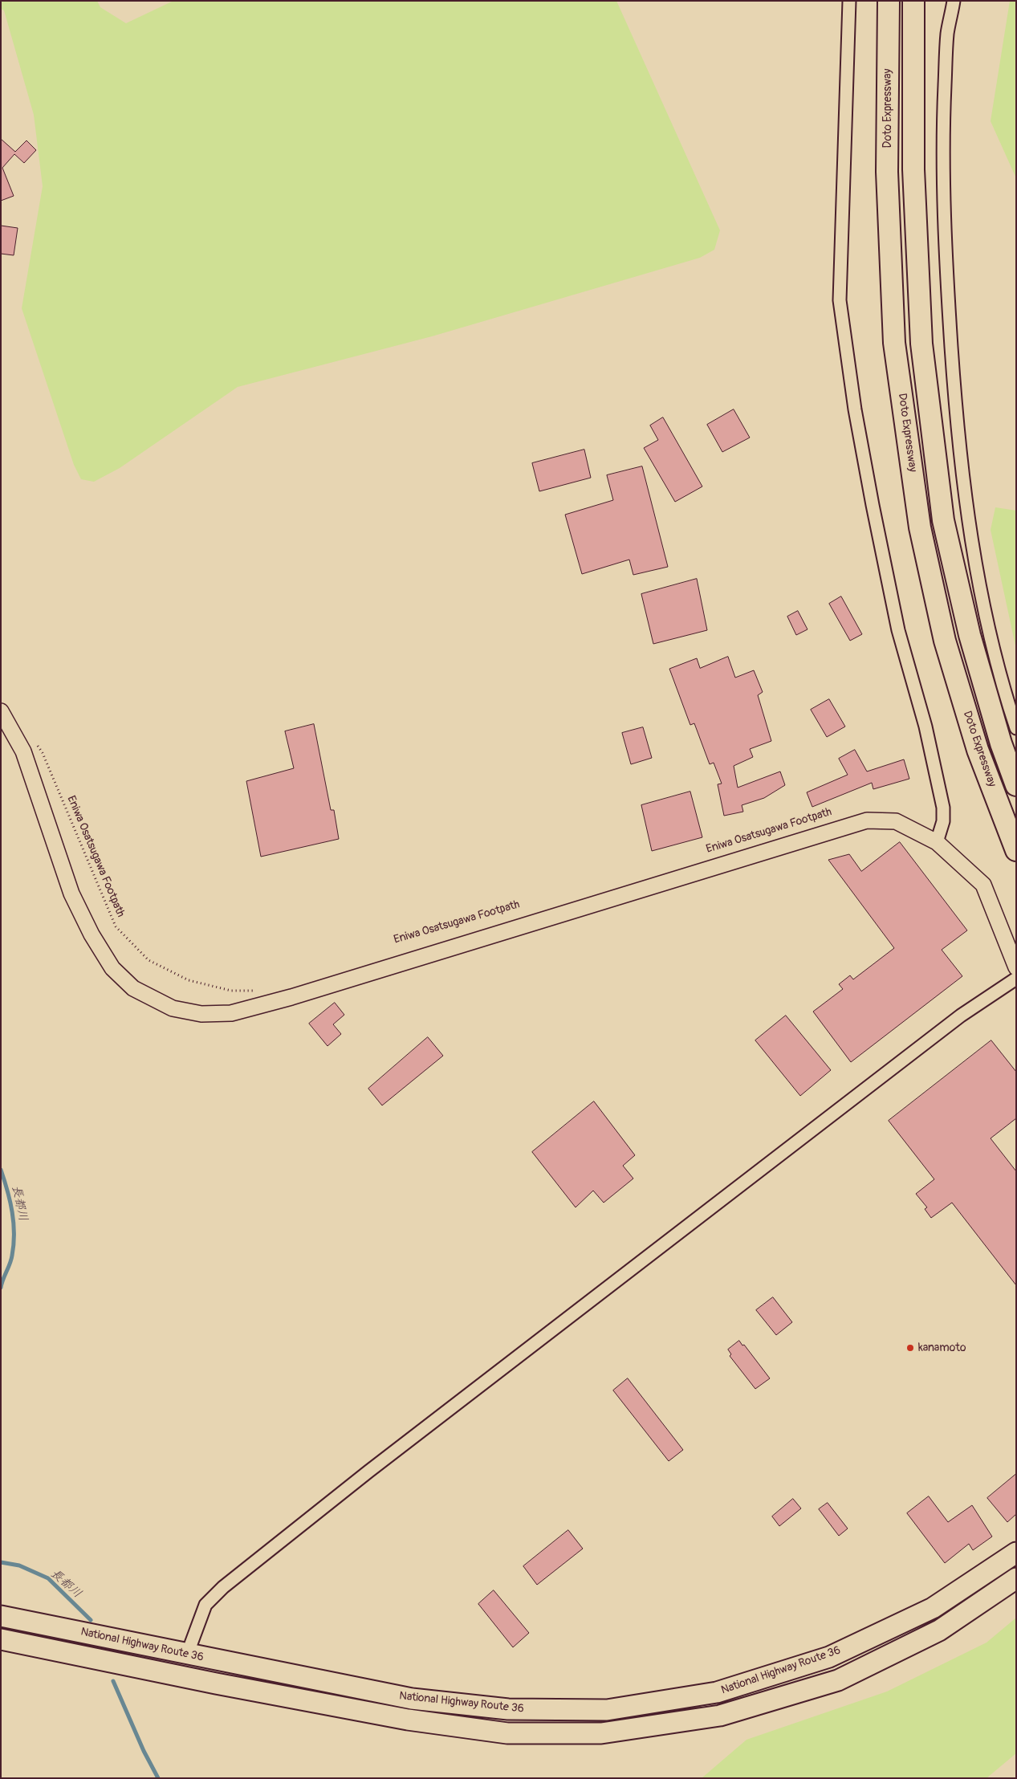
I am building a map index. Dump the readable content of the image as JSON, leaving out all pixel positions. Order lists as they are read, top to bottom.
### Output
{
  "streets": {
    "highway": ["Doto Expressway", "National Highway Route 36"],
    "path": ["Eniwa Osatsugawa Footpath"]
  },
  "water": ["長都川"],
  "places": ["kanamoto"]
}
